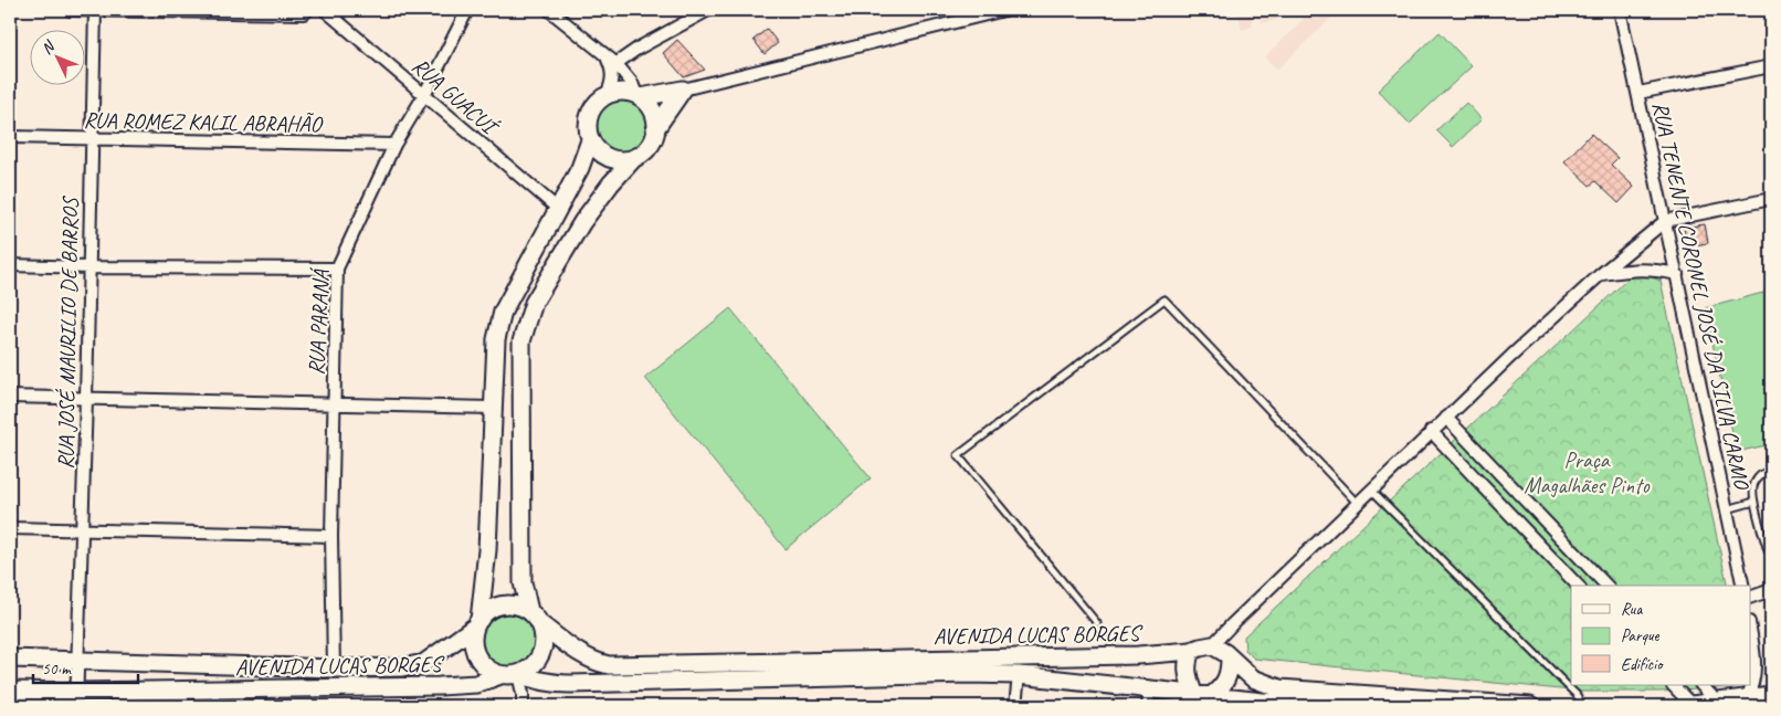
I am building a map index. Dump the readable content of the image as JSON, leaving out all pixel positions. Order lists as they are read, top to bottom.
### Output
{
  "streets": {
    "street": [
      "RUA GUACUÍ",
      "RUA ROMEZ KALIL ABRAHÃO",
      "RUA TENENTE CORONEL JOSÉ DA SILVA CARMO",
      "RUA PARANÁ",
      "RUA JOSÉ MAURILIO DE BARROS",
      "AVENIDA LUCAS BORGES"
    ]
  },
  "crossings": [
    ["RUA GUACUÍ", "RUA PARANÁ"],
    ["RUA ROMEZ KALIL ABRAHÃO", "RUA PARANÁ"],
    ["RUA ROMEZ KALIL ABRAHÃO", "RUA JOSÉ MAURILIO DE BARROS"],
    ["RUA PARANÁ", "AVENIDA LUCAS BORGES"],
    ["RUA JOSÉ MAURILIO DE BARROS", "AVENIDA LUCAS BORGES"]
  ],
  "parks": ["Praça Magalhães Pinto"],
  "legend": ["Rua", "Parque", "Edifício"],
  "scale_bar": "50 m",
  "north": "top left"
}
